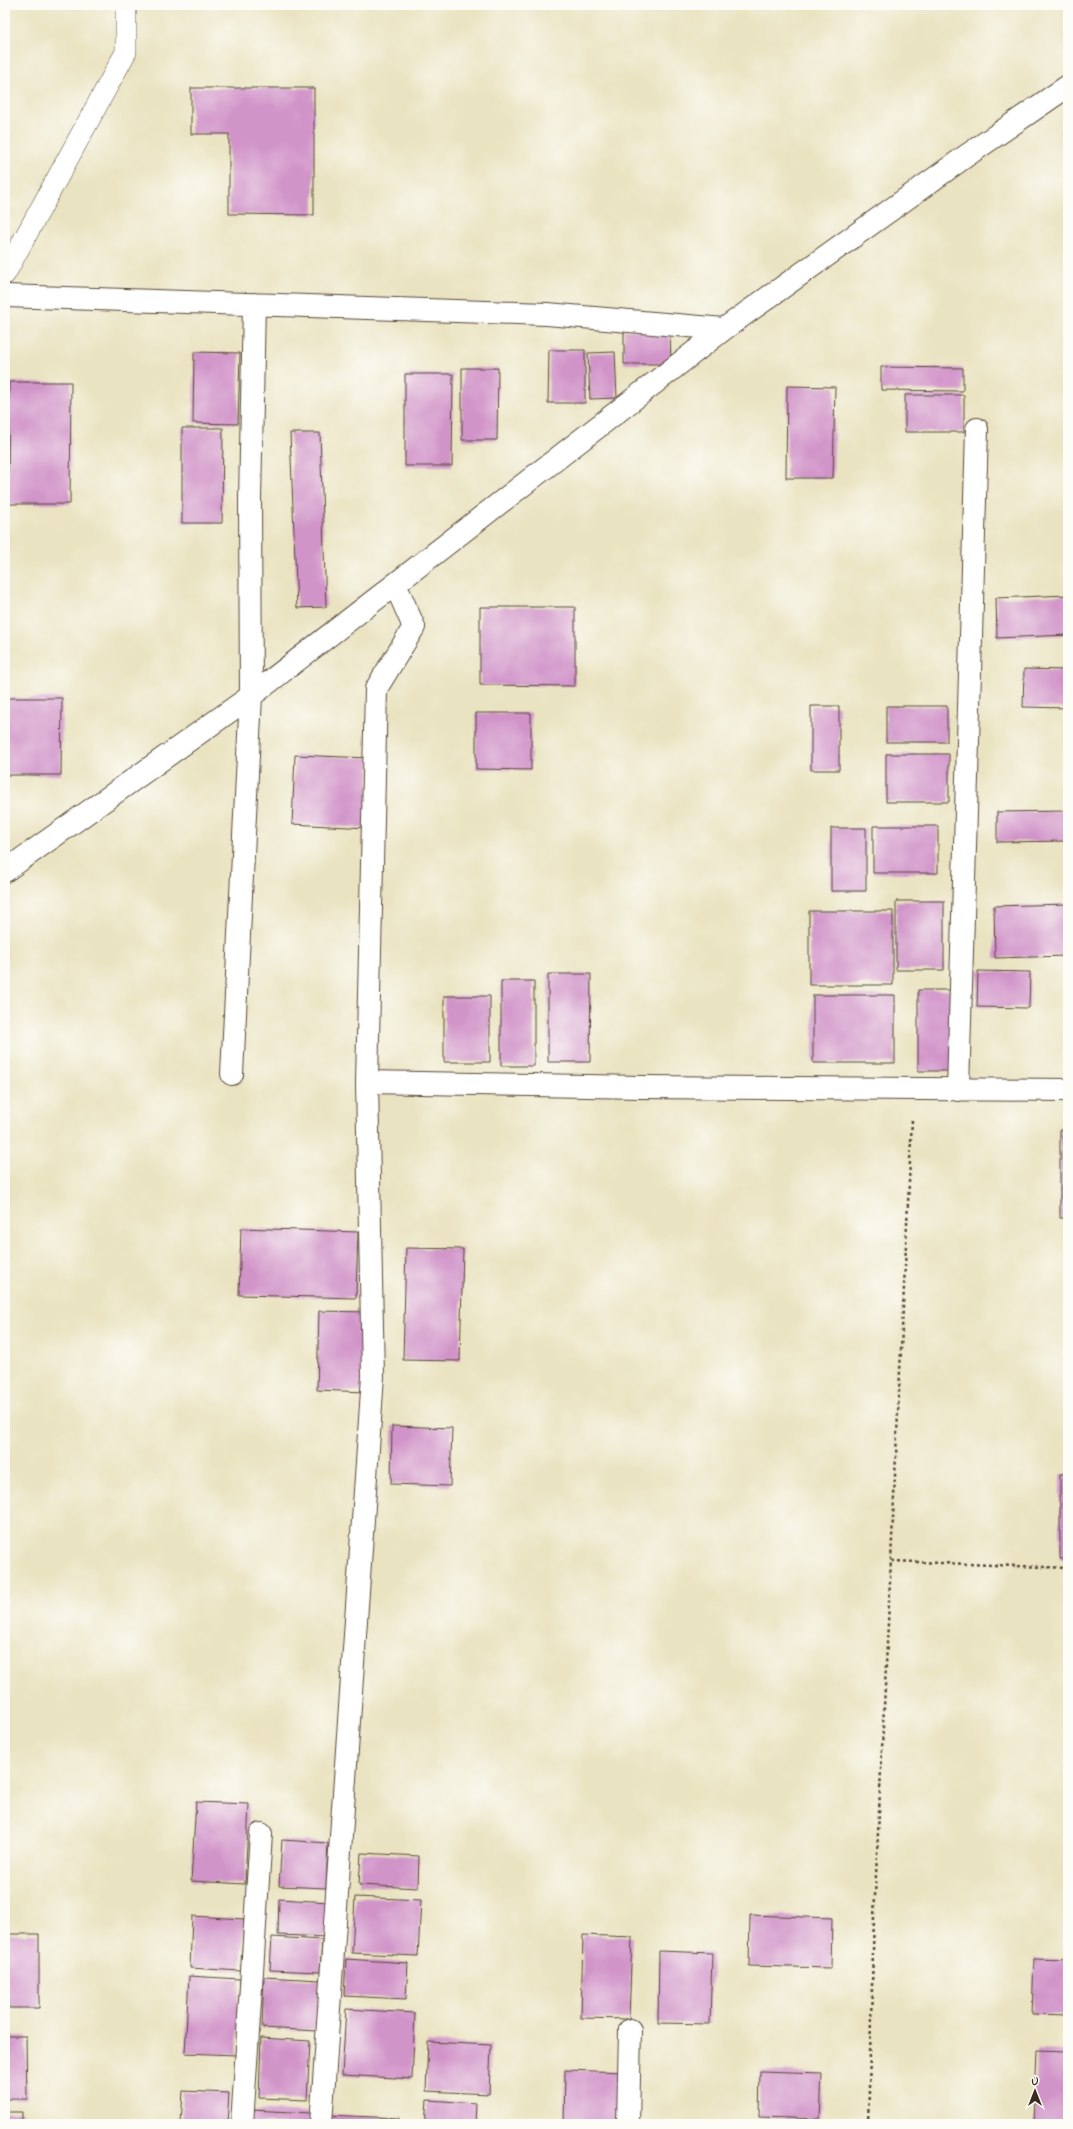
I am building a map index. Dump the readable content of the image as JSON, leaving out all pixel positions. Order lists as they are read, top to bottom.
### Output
{
  "north": "top"
}
